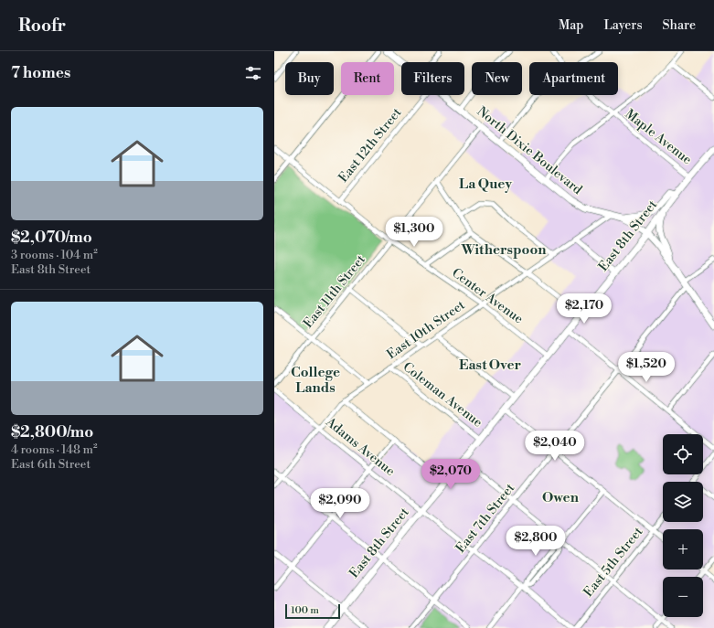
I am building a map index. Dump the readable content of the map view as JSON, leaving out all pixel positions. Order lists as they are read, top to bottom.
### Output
{
  "streets": {
    "main road": ["North Dixie Boulevard", "East 8th Street"],
    "street": [
      "Maple Avenue",
      "East 12th Street",
      "East 11th Street",
      "Center Avenue",
      "East 10th Street",
      "Coleman Avenue",
      "Adams Avenue",
      "East 7th Street",
      "East 5th Street"
    ]
  },
  "crossings": [
    ["Maple Avenue", "East 8th Street"],
    ["East 12th Street", "Center Avenue"],
    ["North Dixie Boulevard", "East 8th Street"],
    ["North Dixie Boulevard", "East 11th Street"],
    ["North Dixie Boulevard", "East 10th Street"],
    ["North Dixie Boulevard", "East 7th Street"],
    ["East 8th Street", "Center Avenue"],
    ["East 8th Street", "Coleman Avenue"],
    ["East 8th Street", "Adams Avenue"],
    ["East 11th Street", "Center Avenue"],
    ["Center Avenue", "East 10th Street"],
    ["East 10th Street", "Coleman Avenue"],
    ["East 10th Street", "Adams Avenue"],
    ["Adams Avenue", "East 7th Street"]
  ],
  "districts": [
    "La Quey",
    "Witherspoon",
    "East Over",
    "College Lands",
    "Owen"
  ],
  "scale_bar": "100 m",
  "page": {
    "header": "Roofr",
    "nav": ["Map", "Layers", "Share"],
    "heading": "7 homes",
    "chip": [
      "Buy",
      "Rent",
      "Filters",
      "New",
      "Apartment"
    ],
    "list": [
      {
        "name": "$2,070/mo",
        "note": "3 rooms · 104 m² · East 8th Street"
      },
      {
        "name": "$2,800/mo",
        "note": "4 rooms · 148 m² · East 6th Street"
      }
    ],
    "price": [
      "$1,300",
      "$2,170",
      "$1,520",
      "$2,040",
      "$2,070",
      "$2,090",
      "$2,800"
    ],
    "map_buttons": ["+", "−"],
    "scale": "100 m"
  }
}
